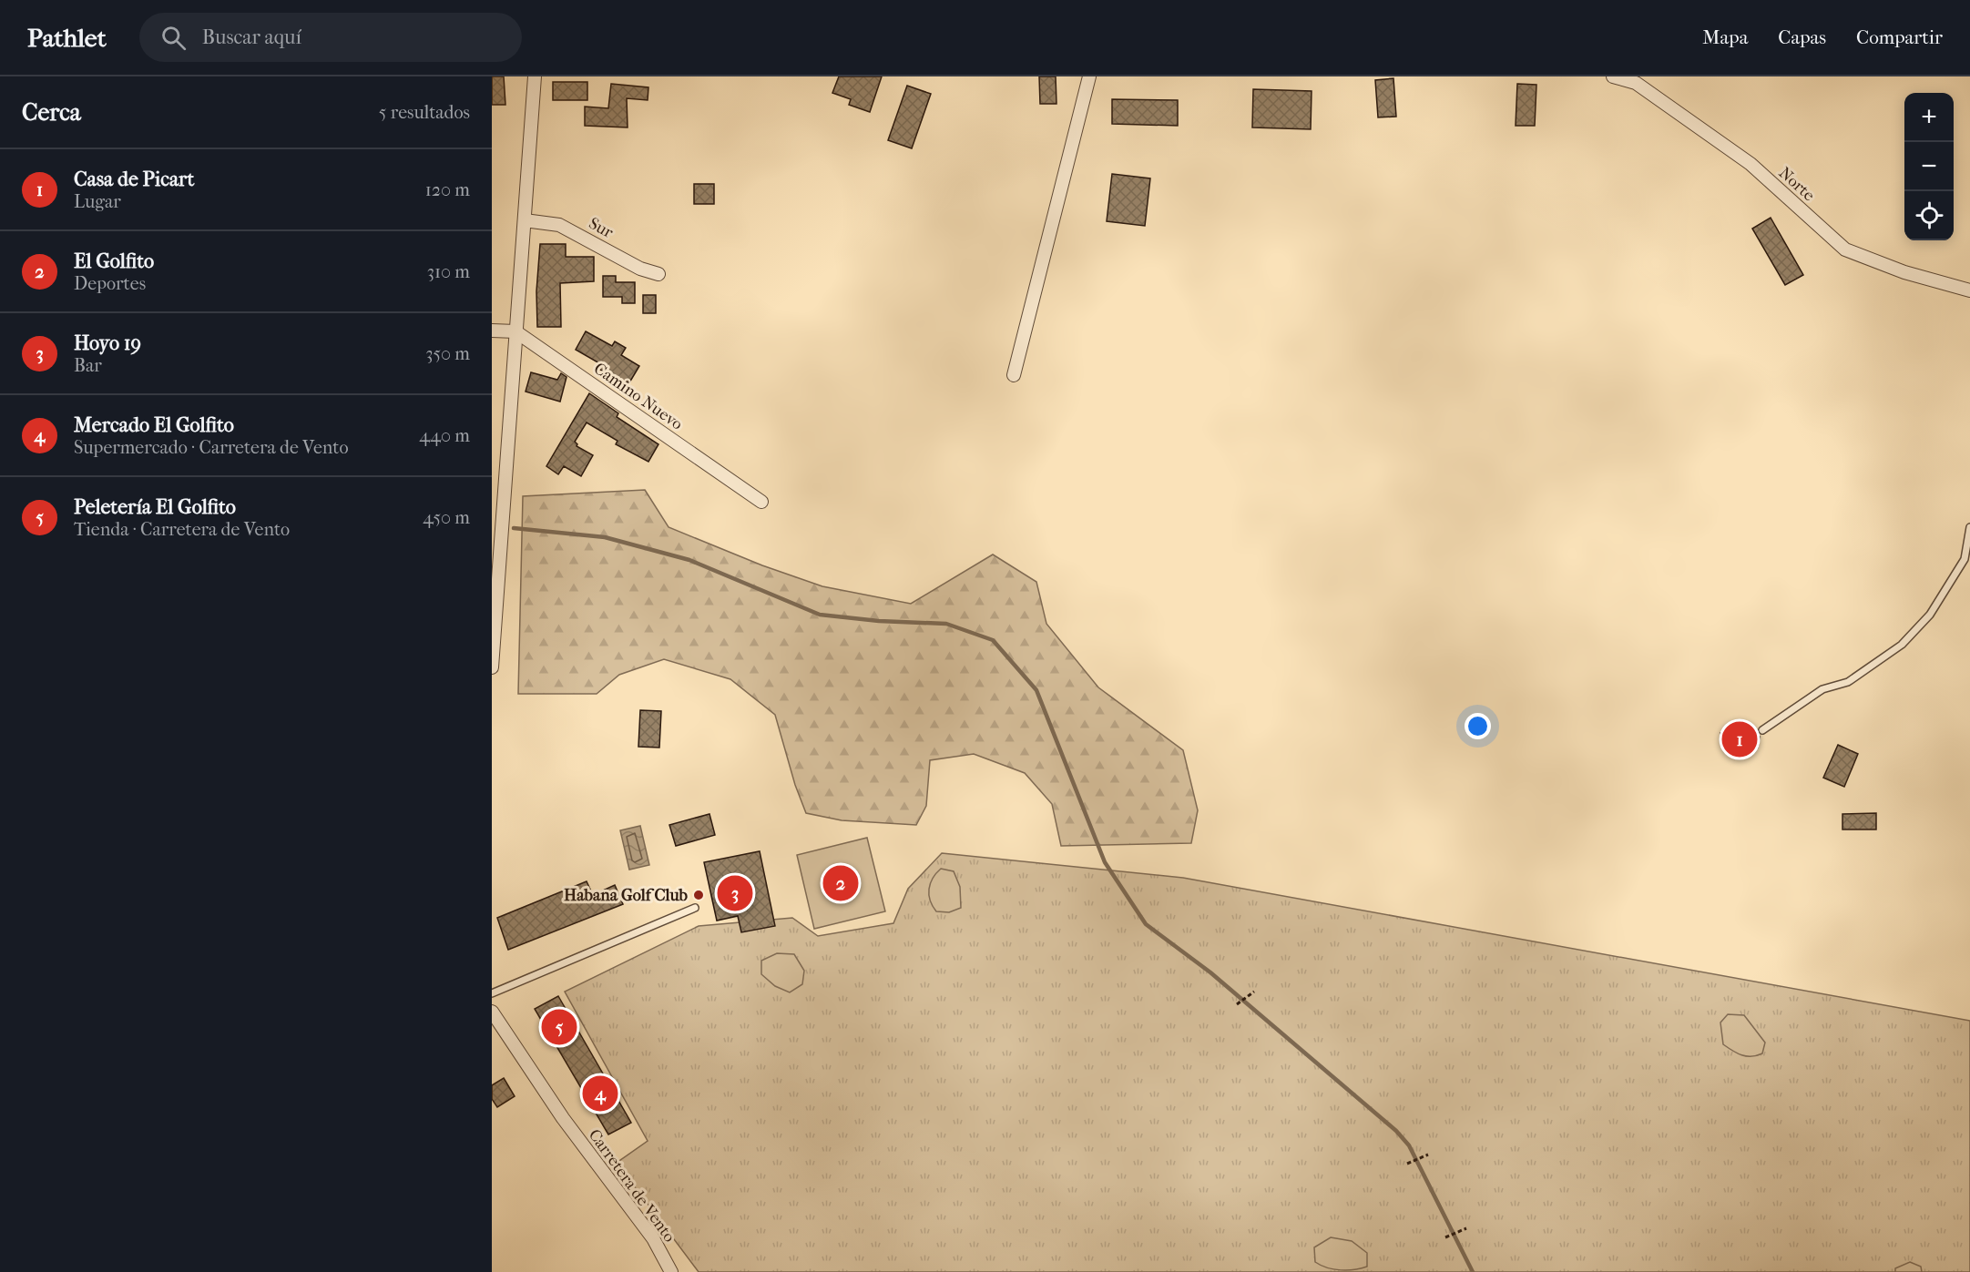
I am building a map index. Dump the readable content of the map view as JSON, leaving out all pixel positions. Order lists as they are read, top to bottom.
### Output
{
  "streets": {
    "street": [
      "Norte",
      "Sur",
      "Camino Nuevo",
      "Carretera de Vento"
    ]
  },
  "places": ["Habana Golf Club"],
  "page": {
    "header": "Pathlet",
    "search": "Buscar aquí",
    "nav": ["Mapa", "Capas", "Compartir"],
    "heading": ["Cerca", "5 resultados"],
    "map_buttons": ["+", "−"],
    "list": [
      {
        "mark": "1",
        "name": "Casa de Picart",
        "note": "Lugar",
        "value": "120 m"
      },
      {
        "mark": "2",
        "name": "El Golfito",
        "note": "Deportes",
        "value": "310 m"
      },
      {
        "mark": "3",
        "name": "Hoyo 19",
        "note": "Bar",
        "value": "350 m"
      },
      {
        "mark": "4",
        "name": "Mercado El Golfito",
        "note": "Supermercado · Carretera de Vento",
        "value": "440 m"
      },
      {
        "mark": "5",
        "name": "Peletería El Golfito",
        "note": "Tienda · Carretera de Vento",
        "value": "450 m"
      }
    ],
    "pins": [
      "1",
      "2",
      "3",
      "5",
      "4"
    ]
  }
}
